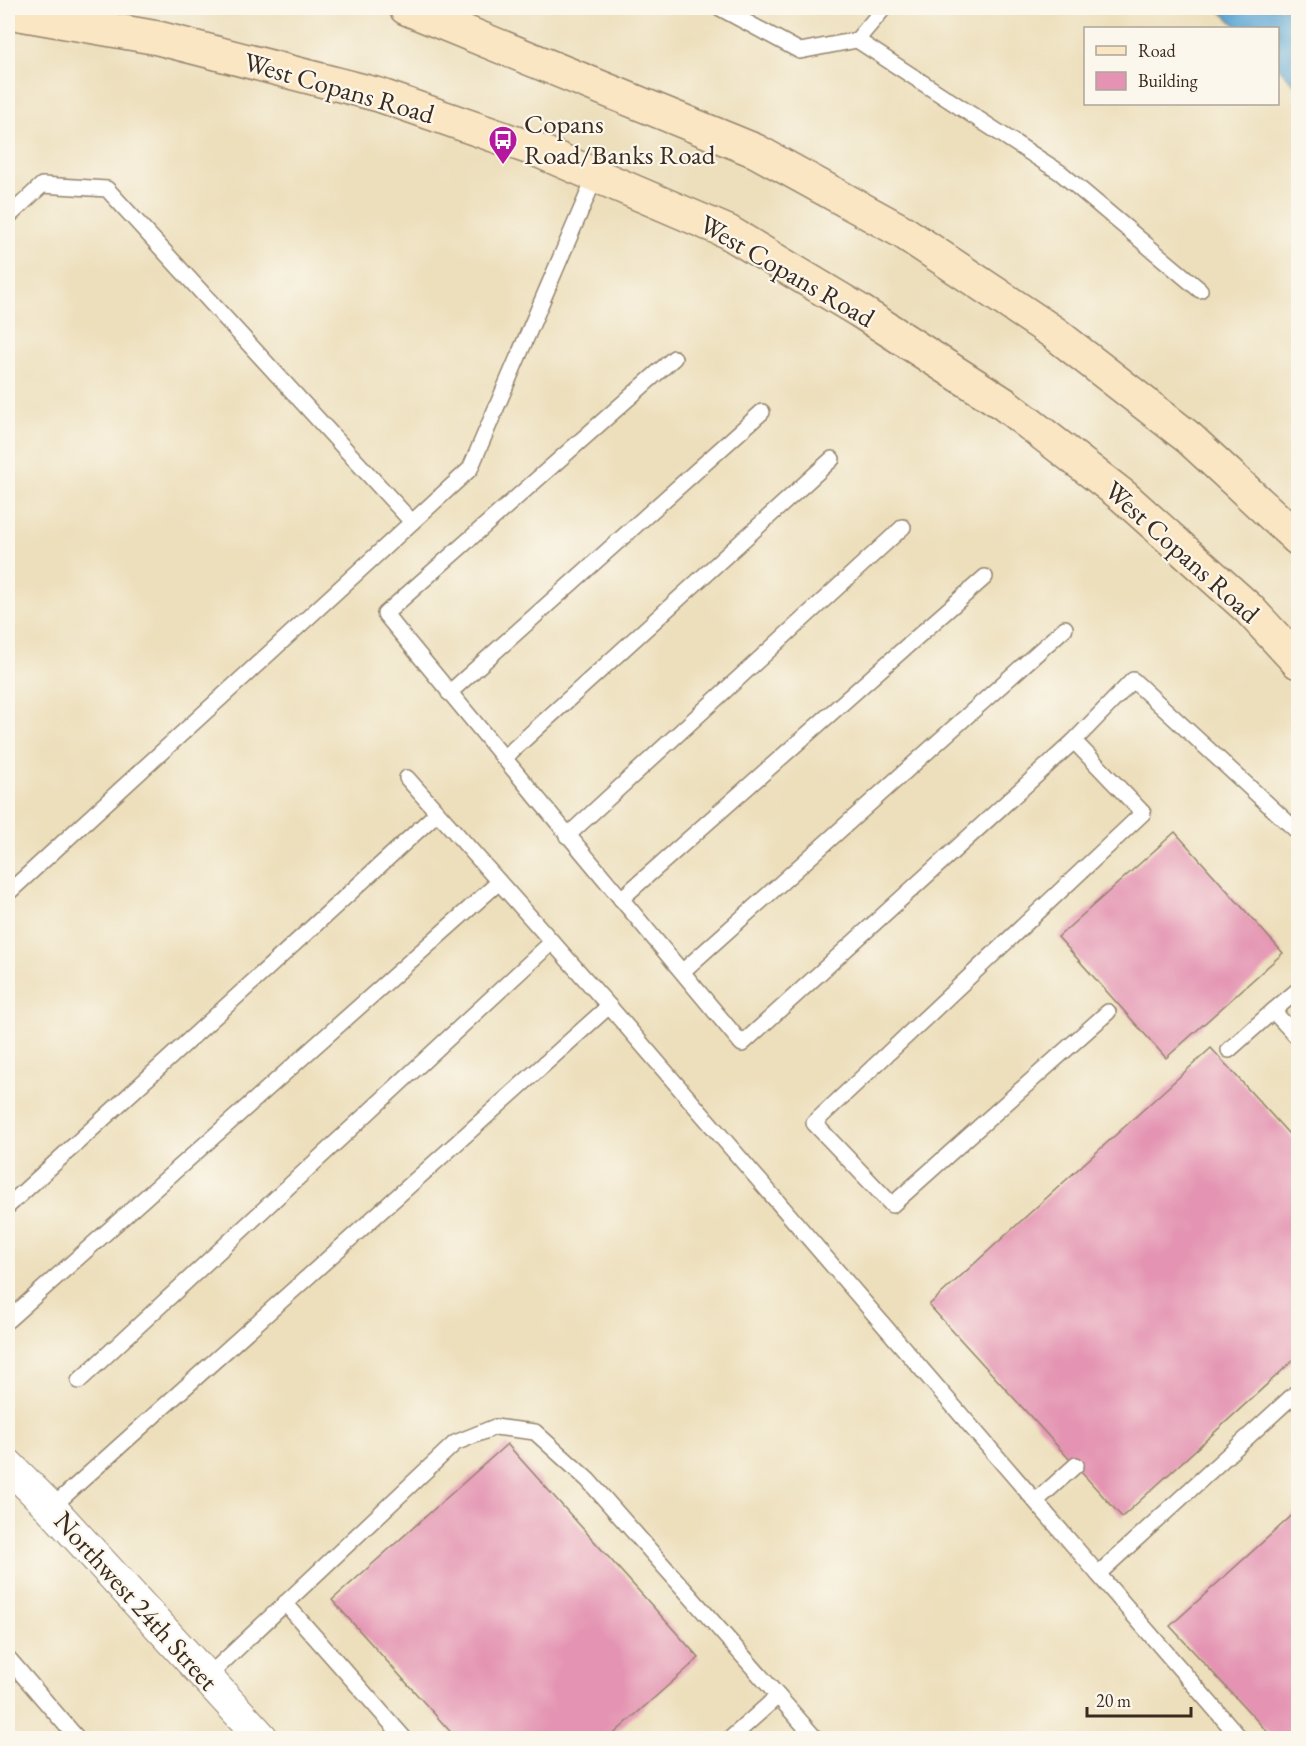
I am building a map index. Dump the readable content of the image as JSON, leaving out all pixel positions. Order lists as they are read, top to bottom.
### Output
{
  "streets": {
    "main road": ["West Copans Road"],
    "street": ["Northwest 24th Street"]
  },
  "places": {
    "bus stop": ["Copans Road/Banks Road"]
  },
  "legend": ["Road", "Building"],
  "scale_bar": "20 m"
}
